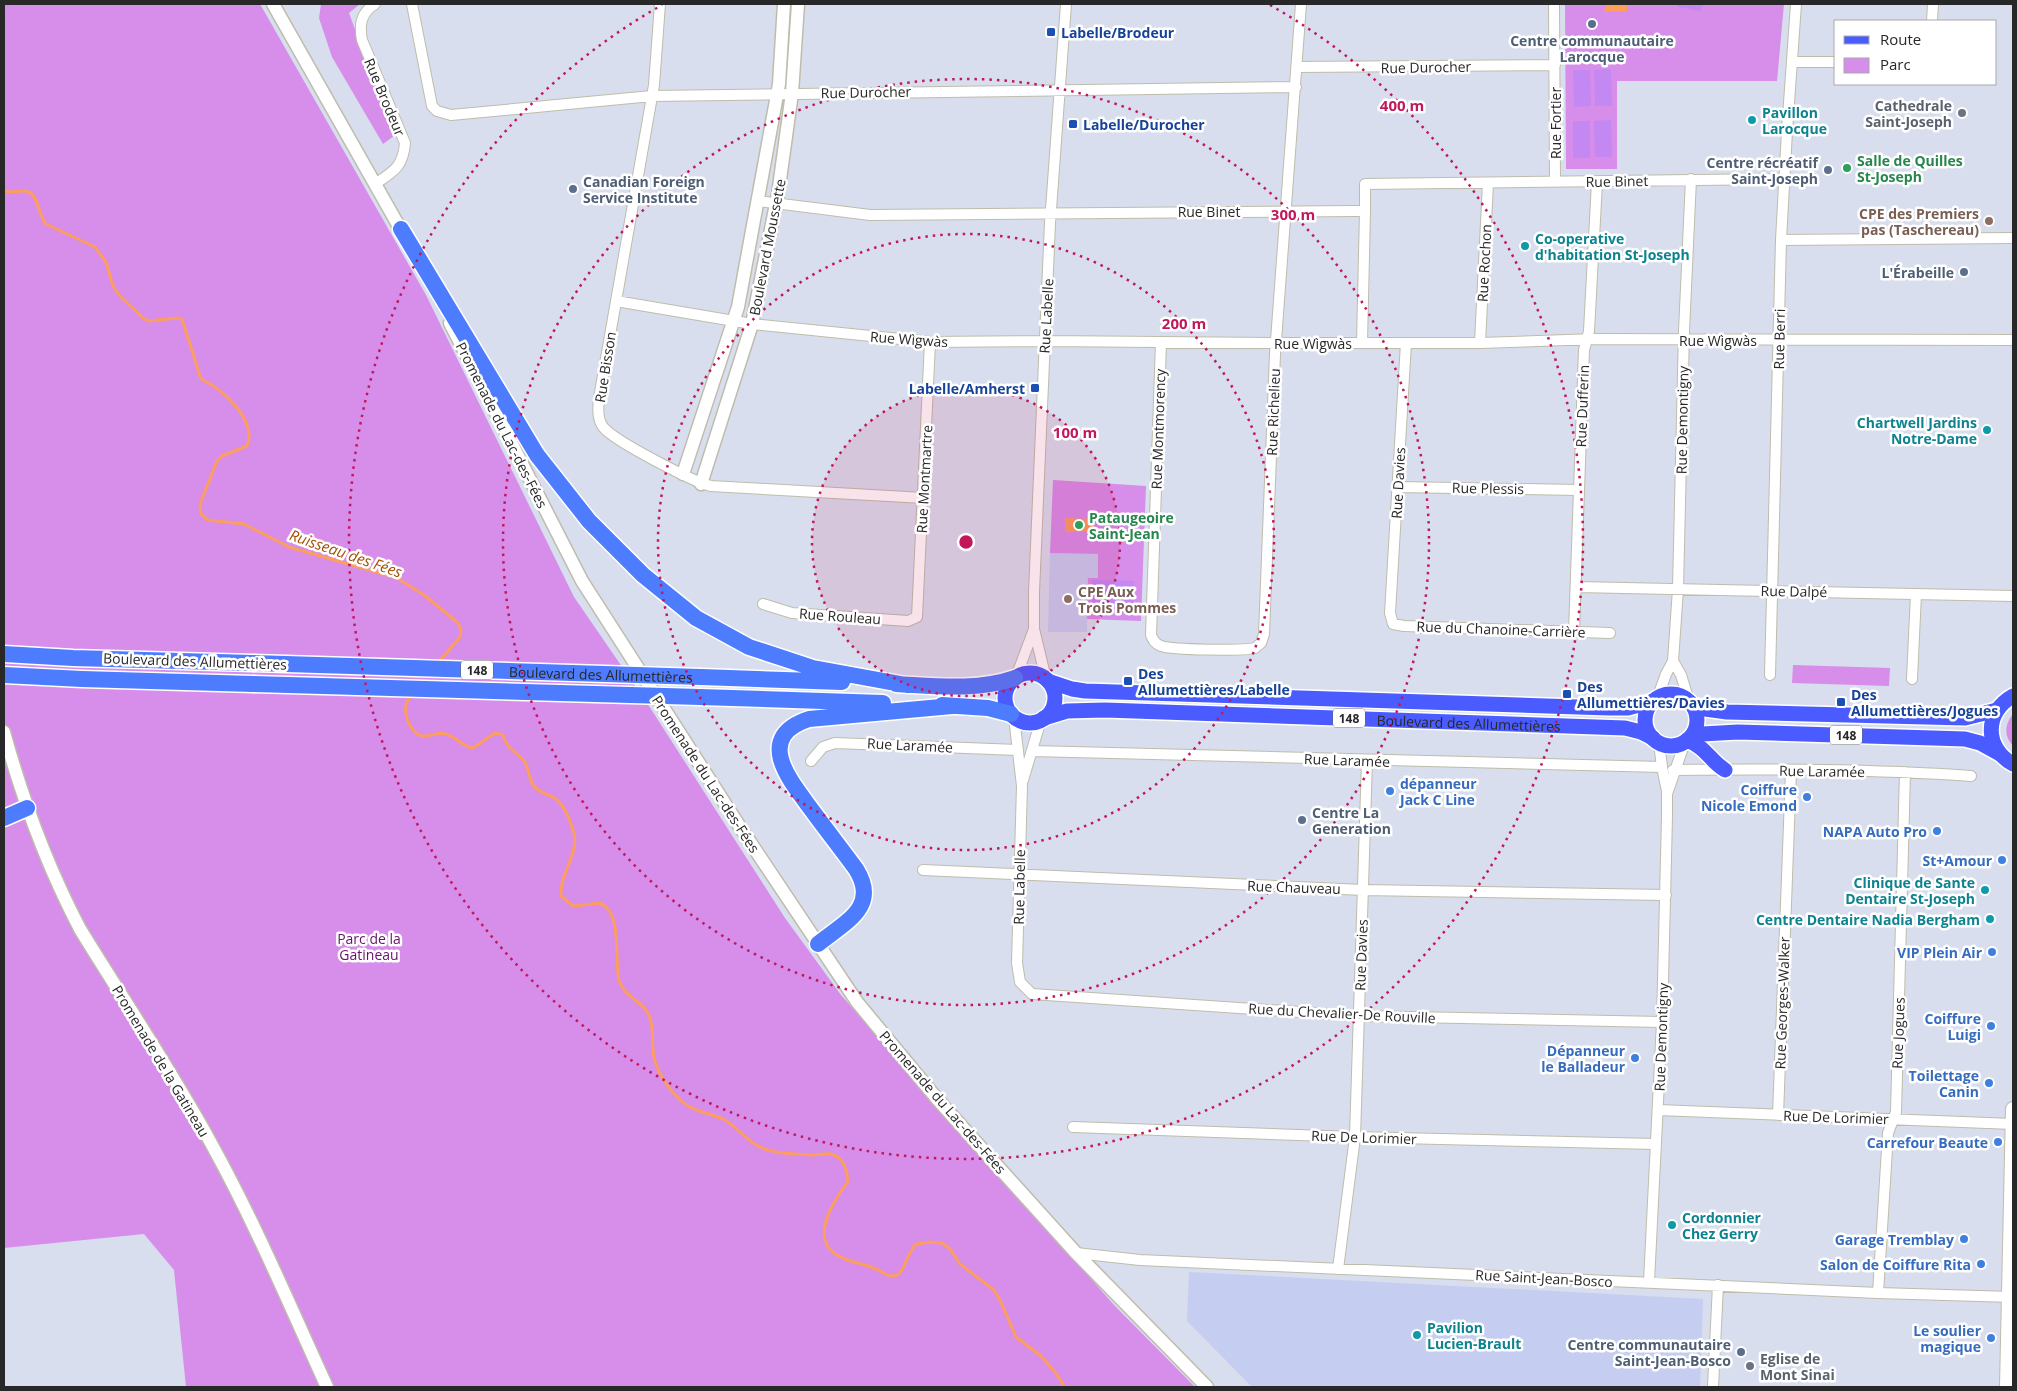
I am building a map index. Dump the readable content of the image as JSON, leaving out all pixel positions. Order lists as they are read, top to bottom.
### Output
{
  "streets": {
    "highway": ["Boulevard des Allumettières", "148"],
    "street": [
      "Rue Durocher",
      "Rue Brodeur",
      "Rue Fortier",
      "Rue Binet",
      "Boulevard Moussette",
      "Rue Rochon",
      "Rue Labelle",
      "Rue Wìgwàs",
      "Rue Berri",
      "Rue Bisson",
      "Rue Dufferin",
      "Rue Richelieu",
      "Rue Demontigny",
      "Promenade du Lac-des-Fées",
      "Rue Montmorency",
      "Rue Montmartre",
      "Rue Davies",
      "Rue Plessis",
      "Rue Dalpé",
      "Rue Rouleau",
      "Rue du Chanoine-Carrière",
      "Rue Laramée",
      "Rue Chauveau",
      "Rue Georges-Walker",
      "Rue du Chevalier-De Rouville",
      "Rue Jogues",
      "Promenade de la Gatineau",
      "Rue De Lorimier",
      "Rue Saint-Jean-Bosco"
    ]
  },
  "crossings": [
    ["Rue Durocher", "Rue Fortier"],
    ["Rue Durocher", "Boulevard Moussette"],
    ["Rue Durocher", "Rue Labelle"],
    ["Rue Durocher", "Rue Bisson"],
    ["Rue Durocher", "Rue Richelieu"],
    ["Rue Brodeur", "Promenade du Lac-des-Fées"],
    ["Rue Fortier", "Rue Binet"],
    ["Rue Binet", "Boulevard Moussette"],
    ["Rue Binet", "Rue Rochon"],
    ["Rue Binet", "Rue Labelle"],
    ["Rue Binet", "Rue Berri"],
    ["Rue Binet", "Rue Dufferin"],
    ["Rue Binet", "Rue Richelieu"],
    ["Rue Binet", "Rue Demontigny"],
    ["Boulevard Moussette", "Rue Wìgwàs"],
    ["Boulevard Moussette", "Rue Bisson"],
    ["Rue Rochon", "Rue Wìgwàs"],
    ["Rue Labelle", "Rue Wìgwàs"],
    ["Rue Labelle", "Boulevard des Allumettières"],
    ["Rue Labelle", "Rue Laramée"],
    ["Rue Labelle", "Rue Chauveau"],
    ["Rue Labelle", "Rue du Chevalier-De Rouville"],
    ["Rue Wìgwàs", "Rue Berri"],
    ["Rue Wìgwàs", "Rue Bisson"],
    ["Rue Wìgwàs", "Rue Dufferin"],
    ["Rue Wìgwàs", "Rue Richelieu"],
    ["Rue Wìgwàs", "Rue Demontigny"],
    ["Rue Wìgwàs", "Rue Montmorency"],
    ["Rue Wìgwàs", "Rue Montmartre"],
    ["Rue Wìgwàs", "Rue Davies"],
    ["Rue Berri", "Rue Dalpé"],
    ["Rue Bisson", "Rue Montmartre"],
    ["Rue Dufferin", "Rue Plessis"],
    ["Rue Dufferin", "Rue Dalpé"],
    ["Rue Dufferin", "Rue du Chanoine-Carrière"],
    ["Rue Richelieu", "Rue Montmorency"],
    ["Rue Demontigny", "Rue Dalpé"],
    ["Rue Demontigny", "Boulevard des Allumettières"],
    ["Rue Demontigny", "148"],
    ["Rue Demontigny", "Rue Laramée"],
    ["Rue Demontigny", "Rue Chauveau"],
    ["Rue Demontigny", "Rue du Chevalier-De Rouville"],
    ["Rue Demontigny", "Rue De Lorimier"],
    ["Rue Demontigny", "Rue Saint-Jean-Bosco"],
    ["Promenade du Lac-des-Fées", "Rue Saint-Jean-Bosco"],
    ["Rue Montmartre", "Rue Rouleau"],
    ["Rue Davies", "Rue Plessis"],
    ["Rue Davies", "Rue du Chanoine-Carrière"],
    ["Rue Davies", "Rue Laramée"],
    ["Rue Davies", "Rue Chauveau"],
    ["Rue Davies", "Rue du Chevalier-De Rouville"],
    ["Rue Davies", "Rue De Lorimier"],
    ["Rue Davies", "Rue Saint-Jean-Bosco"],
    ["Boulevard des Allumettières", "148"],
    ["Rue Laramée", "Rue Georges-Walker"],
    ["Rue Laramée", "Rue Jogues"],
    ["Rue Georges-Walker", "Rue De Lorimier"],
    ["Rue Jogues", "Rue De Lorimier"],
    ["Rue Jogues", "Rue Saint-Jean-Bosco"]
  ],
  "water": ["Ruisseau des Fées"],
  "parks": ["Parc de la Gatineau"],
  "places": {
    "other": [
      "Centre communautaire Larocque",
      "Cathedrale Saint-Joseph",
      "Pavillon Larocque",
      "Salle de Quilles St-Joseph",
      "Centre récréatif Saint-Joseph",
      "Canadian Foreign Service Institute",
      "CPE des Premiers pas (Taschereau)",
      "Co-operative d'habitation St-Joseph",
      "L'Érabeille",
      "Chartwell Jardins Notre-Dame",
      "Pataugeoire Saint-Jean",
      "CPE Aux Trois Pommes",
      "dépanneur Jack C Line",
      "Coiffure Nicole Emond",
      "Centre La Generation",
      "NAPA Auto Pro",
      "St+Amour",
      "Clinique de Sante Dentaire St-Joseph",
      "Centre Dentaire Nadia Bergham",
      "VIP Plein Air",
      "Coiffure Luigi",
      "Dépanneur le Balladeur",
      "Toilettage Canin",
      "Carrefour Beaute",
      "Cordonnier Chez Gerry",
      "Garage Tremblay",
      "Salon de Coiffure Rita",
      "Pavilion Lucien-Brault",
      "Le soulier magique",
      "Centre communautaire Saint-Jean-Bosco",
      "Eglise de Mont Sinai"
    ],
    "transit": [
      "Labelle/Brodeur",
      "Labelle/Durocher",
      "Labelle/Amherst",
      "Des Allumettières/Labelle",
      "Des Allumettières/Davies",
      "Des Allumettières/Jogues"
    ]
  },
  "legend": ["Route", "Parc"],
  "rings": [
    "400 m",
    "300 m",
    "200 m",
    "100 m"
  ]
}
